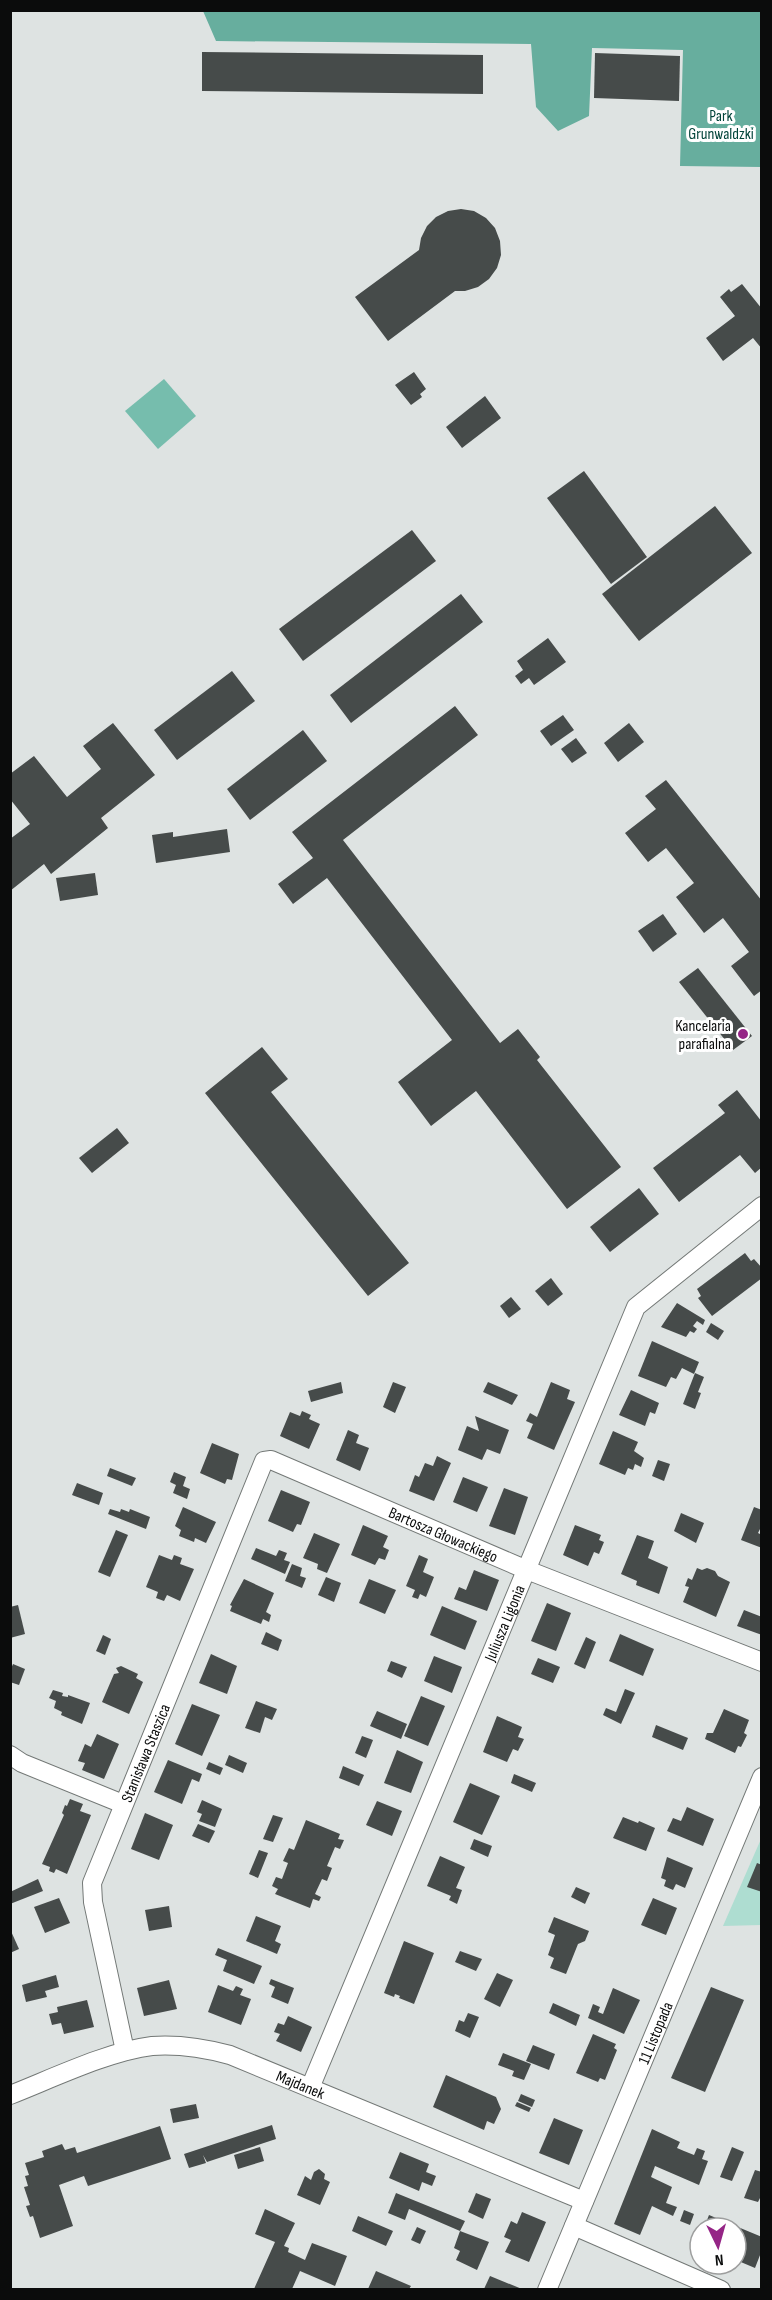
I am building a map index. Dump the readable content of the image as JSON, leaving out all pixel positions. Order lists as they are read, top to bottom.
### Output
{
  "streets": {
    "street": [
      "Bartosza Głowackiego",
      "Juliusza Ligonia",
      "Stanisława Staszica",
      "11 Listopada",
      "Majdanek"
    ]
  },
  "crossings": [
    ["Bartosza Głowackiego", "Juliusza Ligonia"],
    ["Bartosza Głowackiego", "Stanisława Staszica"],
    ["Juliusza Ligonia", "Majdanek"],
    ["Stanisława Staszica", "Majdanek"],
    ["11 Listopada", "Majdanek"]
  ],
  "parks": ["Park Grunwaldzki"],
  "places": ["Kancelaria parafialna"],
  "north": "bottom"
}
